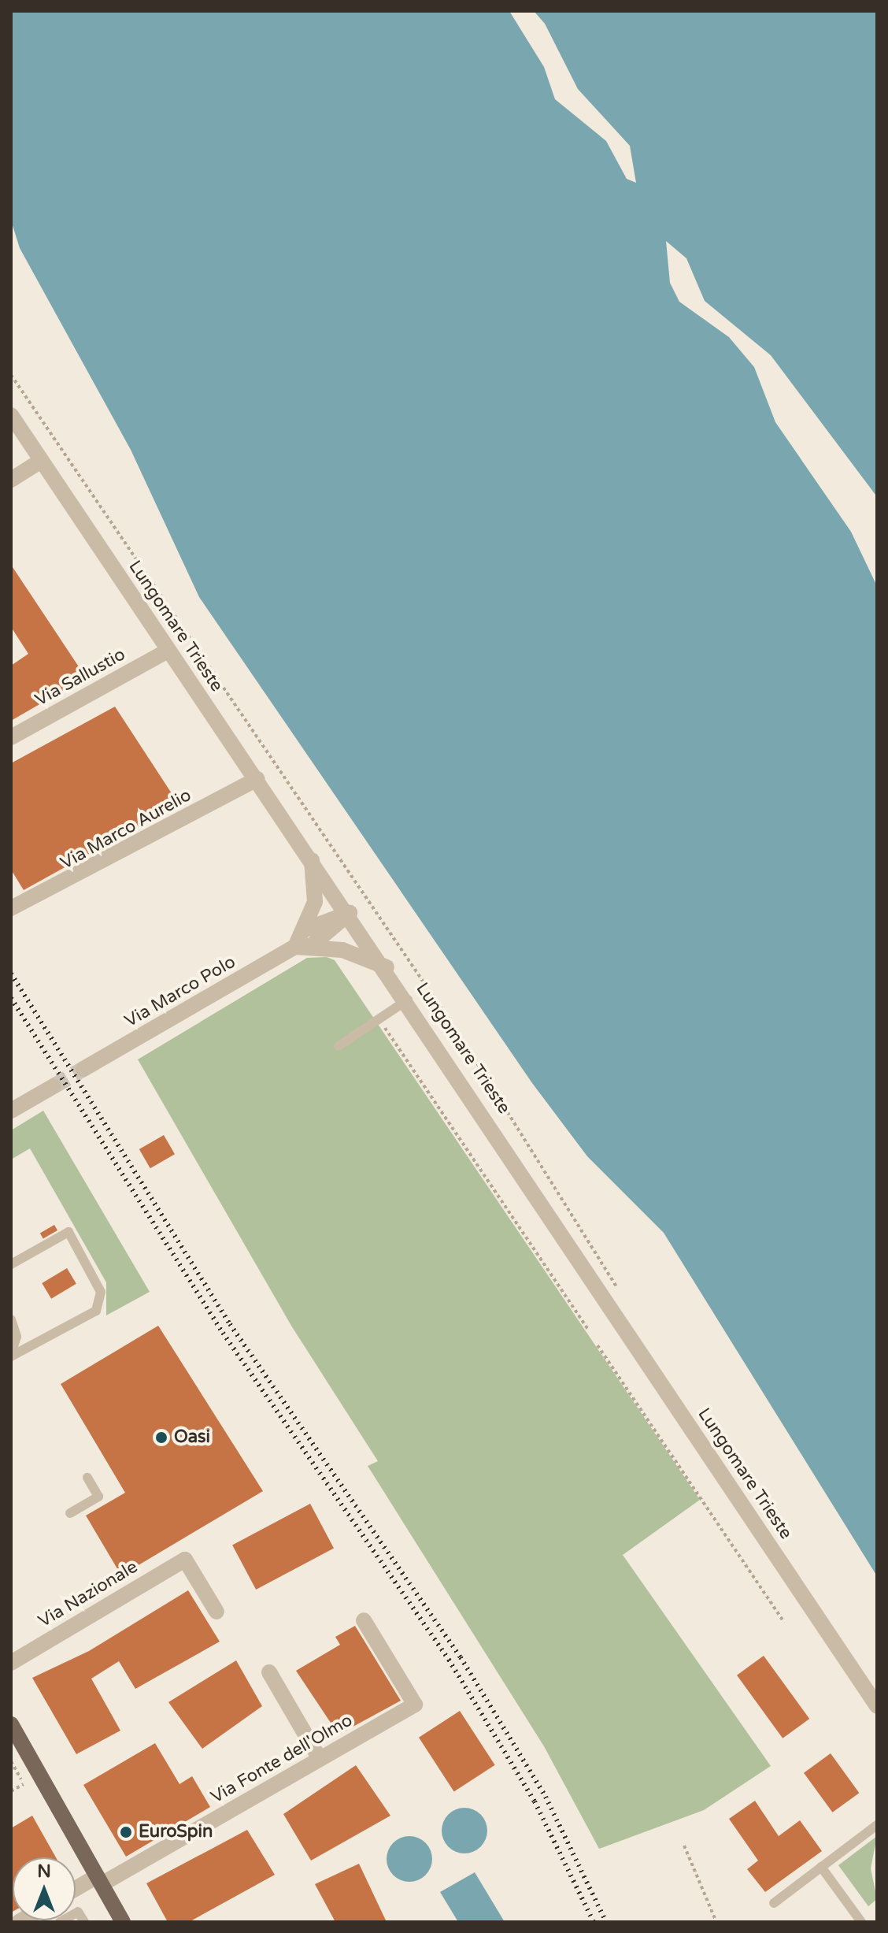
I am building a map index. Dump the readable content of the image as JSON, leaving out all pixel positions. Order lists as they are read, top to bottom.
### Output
{
  "streets": {
    "street": [
      "Lungomare Trieste",
      "Via Sallustio",
      "Via Marco Aurelio",
      "Via Marco Polo",
      "Via Nazionale",
      "Via Fonte dell'Olmo"
    ]
  },
  "crossings": [
    ["Lungomare Trieste", "Via Sallustio"],
    ["Lungomare Trieste", "Via Marco Aurelio"],
    ["Lungomare Trieste", "Via Marco Polo"]
  ],
  "places": ["Oasi", "EuroSpin"],
  "north": "top"
}
